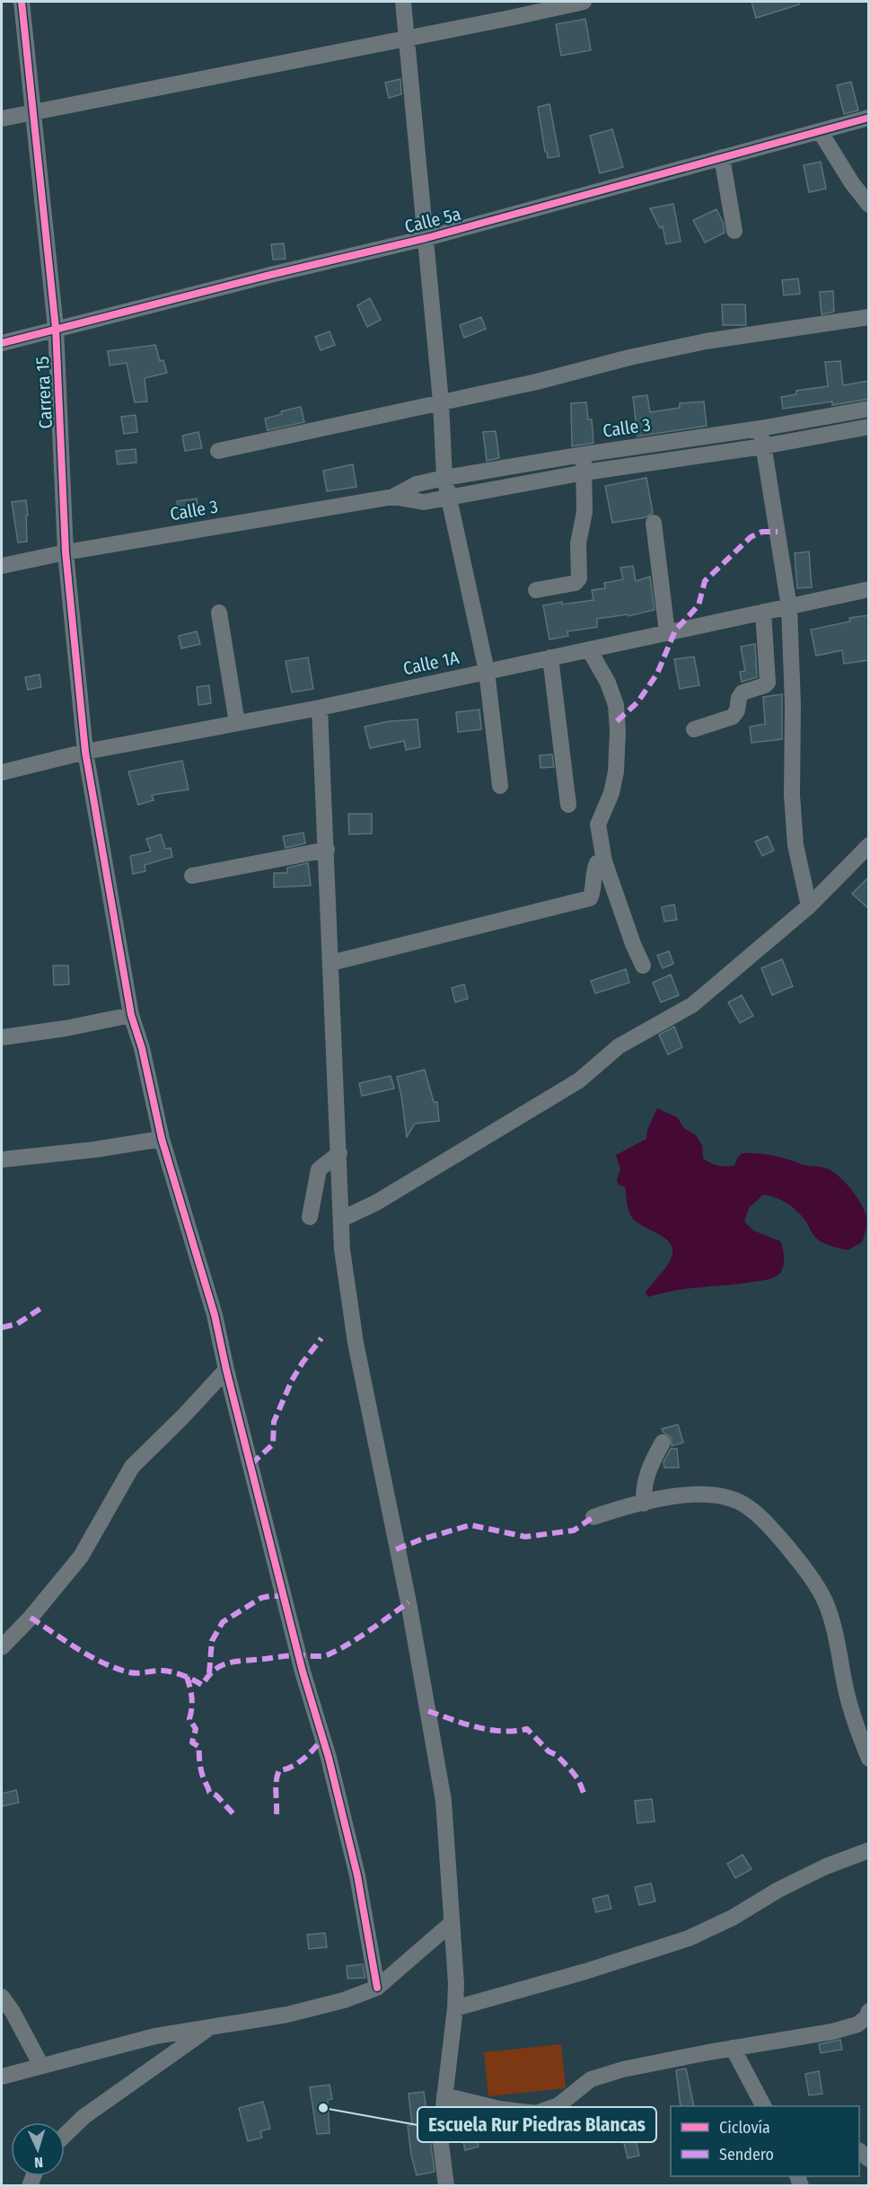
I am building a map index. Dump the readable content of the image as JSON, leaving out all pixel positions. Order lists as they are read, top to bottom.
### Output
{
  "streets": {
    "street": [
      "Calle 5a",
      "Carrera 15",
      "Calle 3",
      "Calle 1A"
    ]
  },
  "crossings": [
    ["Calle 5a", "Carrera 15"],
    ["Carrera 15", "Calle 3"],
    ["Carrera 15", "Calle 1A"]
  ],
  "places": ["Escuela Rur Piedras Blancas"],
  "legend": ["Ciclovía", "Sendero"],
  "north": "bottom"
}
